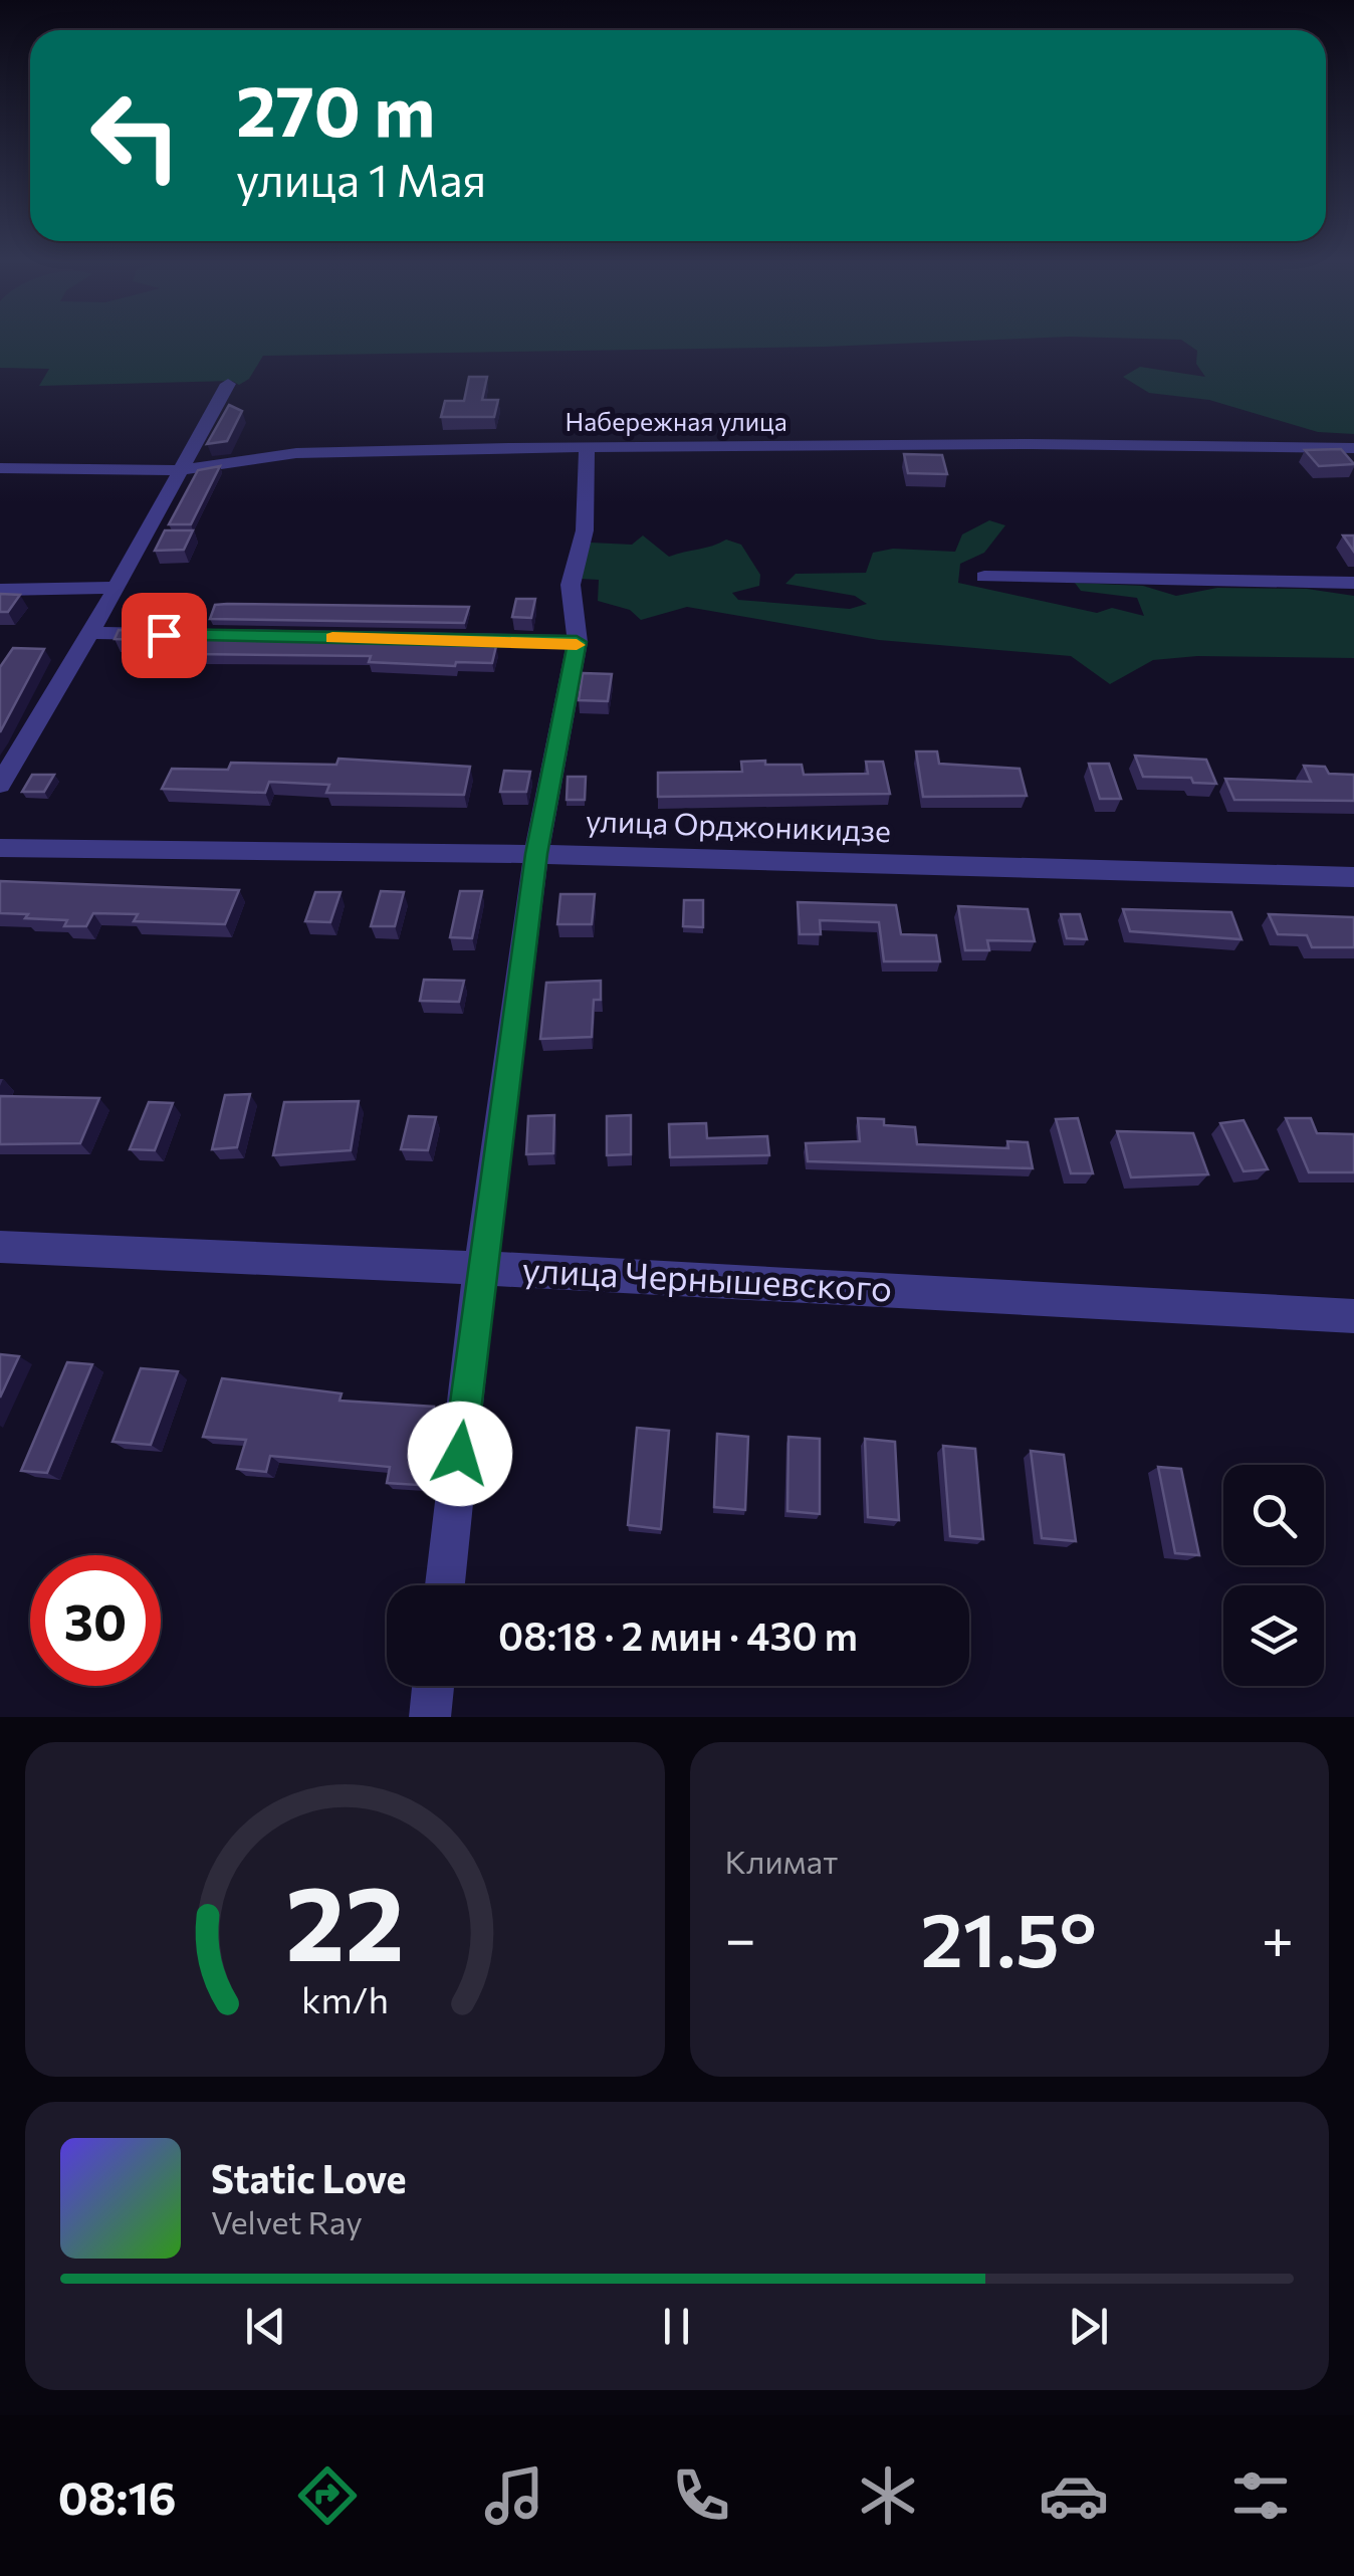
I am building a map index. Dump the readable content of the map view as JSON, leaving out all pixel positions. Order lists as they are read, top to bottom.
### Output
{
  "streets": {
    "street": ["Набережная улица", "улица Орджоникидзе", "улица Чернышевского"]
  },
  "page": {
    "turn": ["270 m", "улица 1 Мая"],
    "limit": "30",
    "trip": "08:18 · 2 мин · 430 m",
    "tile": "Климат",
    "heat": ["−", "21.5°", "+"],
    "song": ["Static Love", "Velvet Ray"],
    "tabs": "08:16",
    "gauge": ["22", "km/h"]
  }
}
